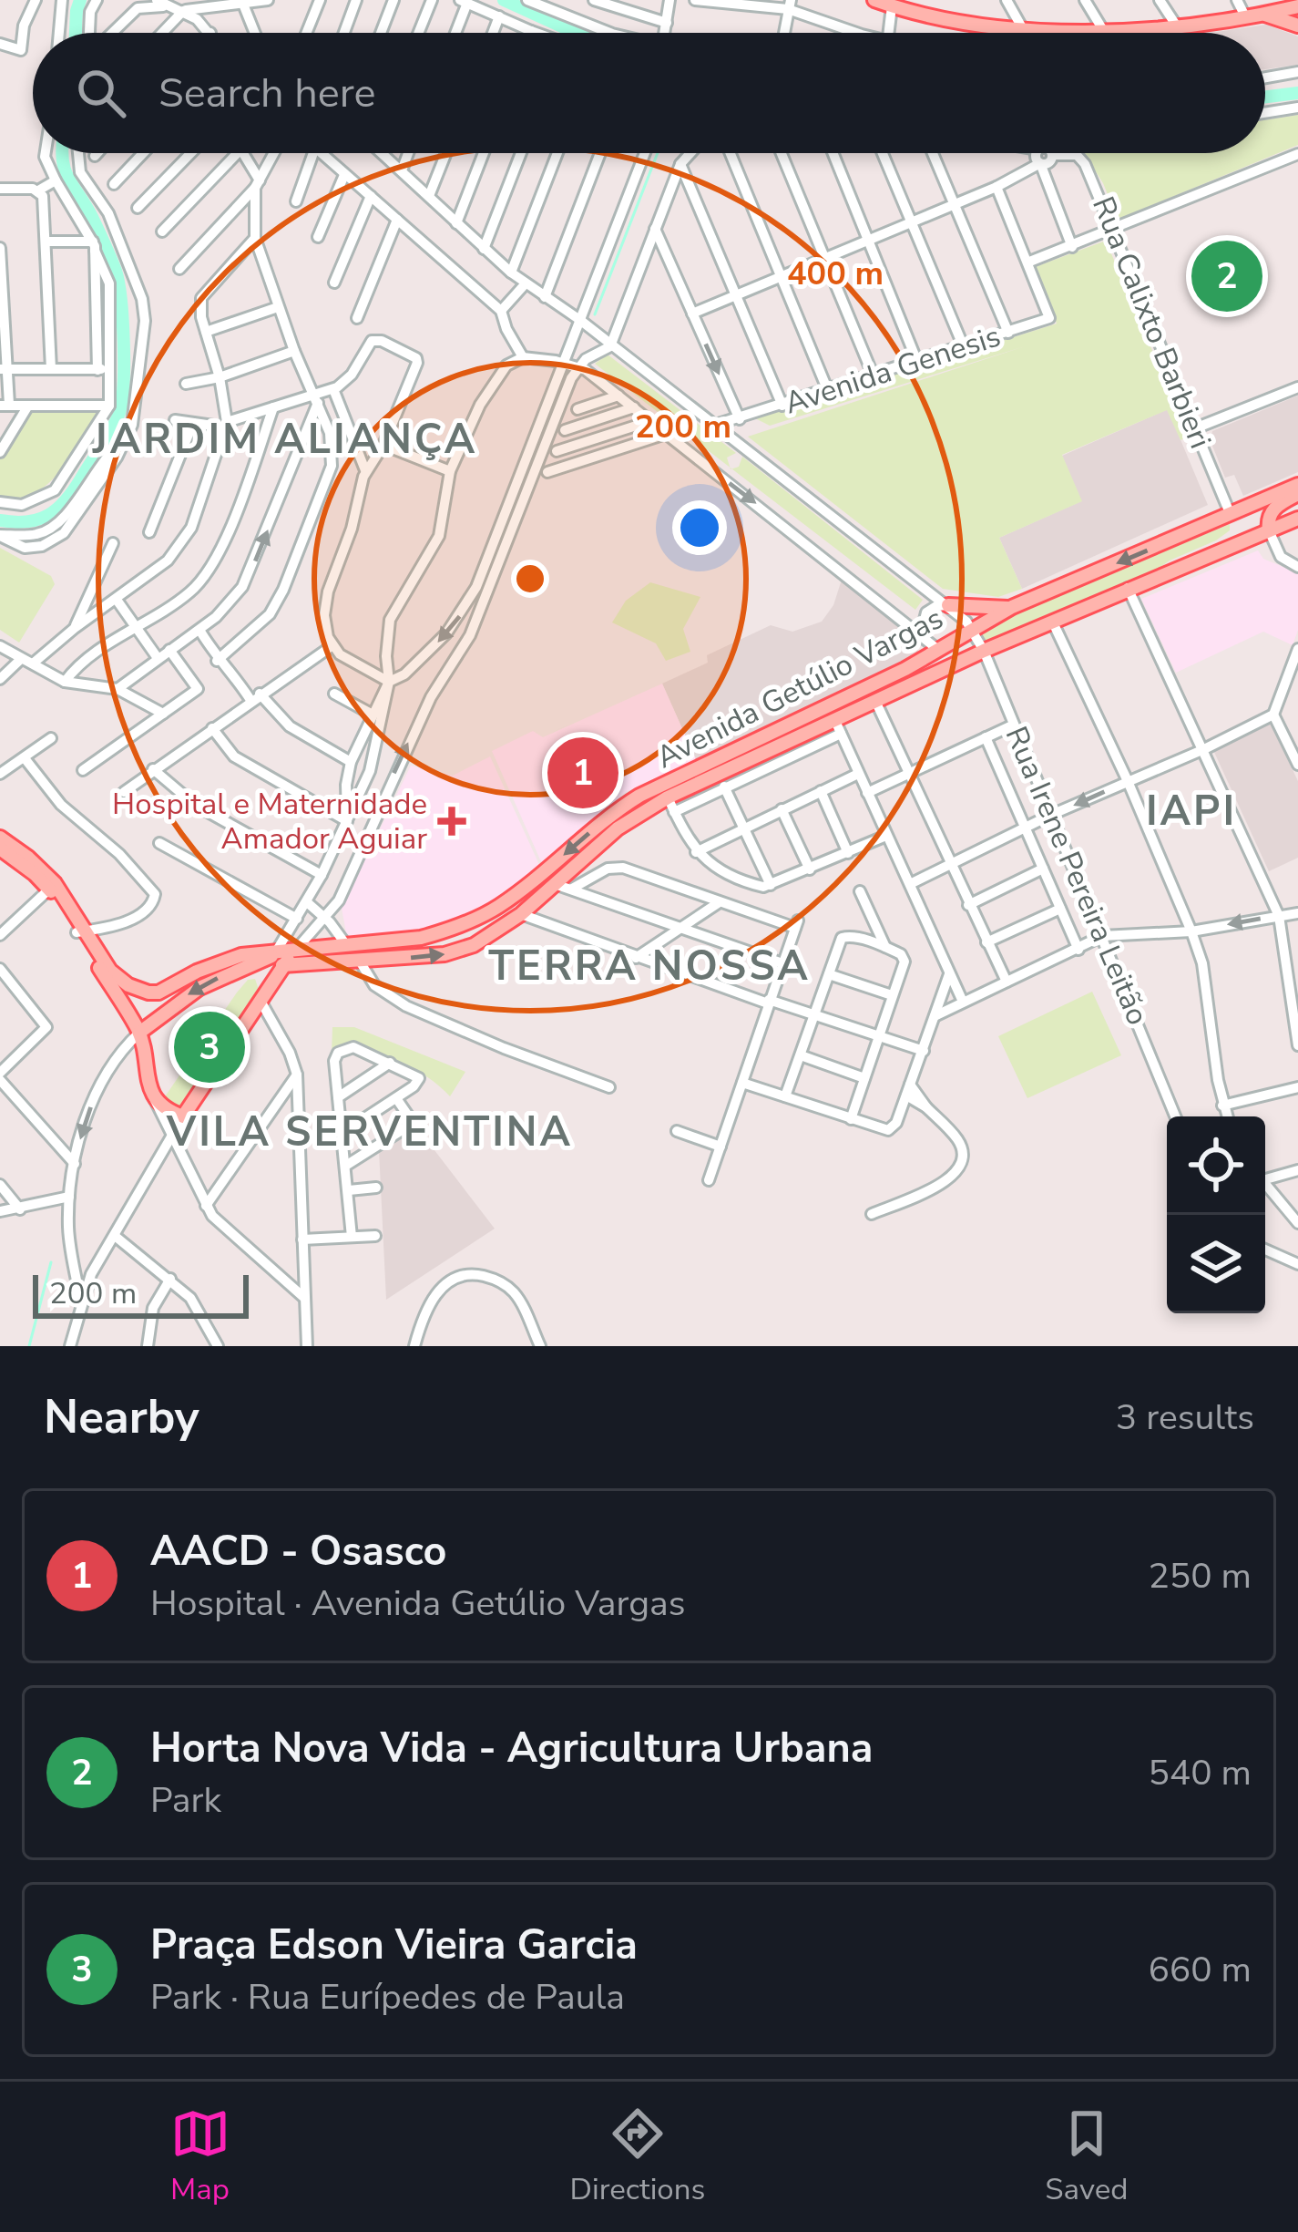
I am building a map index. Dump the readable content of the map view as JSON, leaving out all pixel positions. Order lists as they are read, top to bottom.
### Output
{
  "streets": {
    "main road": ["Avenida Getúlio Vargas"],
    "street": ["Rua Calixto Barbieri", "Avenida Genesis", "Rua Irene Pereira Leitão"]
  },
  "crossings": [
    ["Rua Calixto Barbieri", "Avenida Getúlio Vargas"],
    ["Avenida Genesis", "Rua Irene Pereira Leitão"],
    ["Avenida Getúlio Vargas", "Rua Irene Pereira Leitão"]
  ],
  "districts": [
    "JARDIM ALIANÇA",
    "IAPI",
    "TERRA NOSSA",
    "VILA SERVENTINA"
  ],
  "places": {
    "health": ["Hospital e Maternidade Amador Aguiar"]
  },
  "scale_bar": "200 m",
  "page": {
    "search": "Search here",
    "pins": ["2", "1", "3"],
    "scale": "200 m",
    "heading": ["Nearby", "3 results"],
    "list": [
      {
        "mark": "1",
        "name": "AACD - Osasco",
        "note": "Hospital · Avenida Getúlio Vargas",
        "value": "250 m"
      },
      {
        "mark": "2",
        "name": "Horta Nova Vida - Agricultura Urbana",
        "note": "Park",
        "value": "540 m"
      },
      {
        "mark": "3",
        "name": "Praça Edson Vieira Garcia",
        "note": "Park · Rua Eurípedes de Paula",
        "value": "660 m"
      }
    ],
    "nav": ["Map", "Directions", "Saved"]
  },
  "rings": ["400 m", "200 m"]
}
